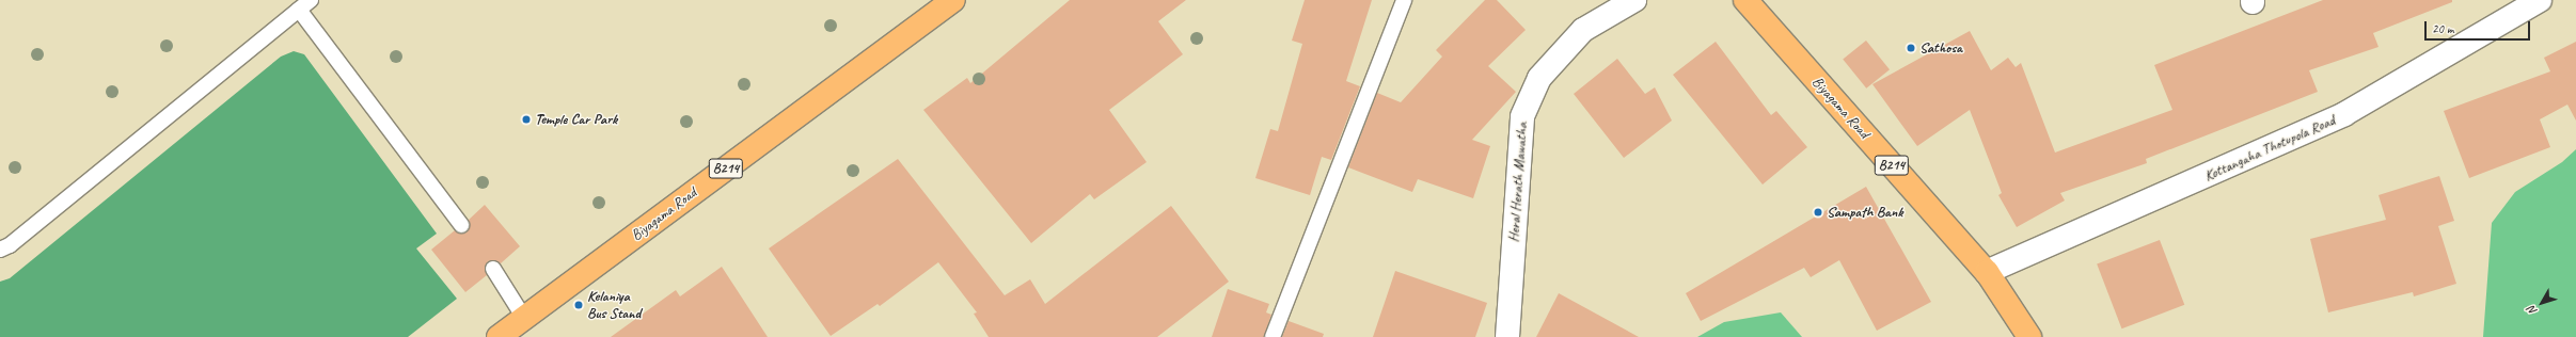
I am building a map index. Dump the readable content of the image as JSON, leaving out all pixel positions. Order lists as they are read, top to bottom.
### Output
{
  "streets": {
    "main road": ["Biyagama Road", "B214"],
    "street": ["Kottangaha Thotupola Road", "Heral Herath Mawatha"]
  },
  "crossings": [
    ["Biyagama Road", "Kottangaha Thotupola Road"]
  ],
  "places": [
    "Sathosa",
    "Temple Car Park",
    "Sampath Bank",
    "Kelaniya Bus Stand"
  ],
  "scale_bar": "20 m",
  "north": "bottom left"
}
